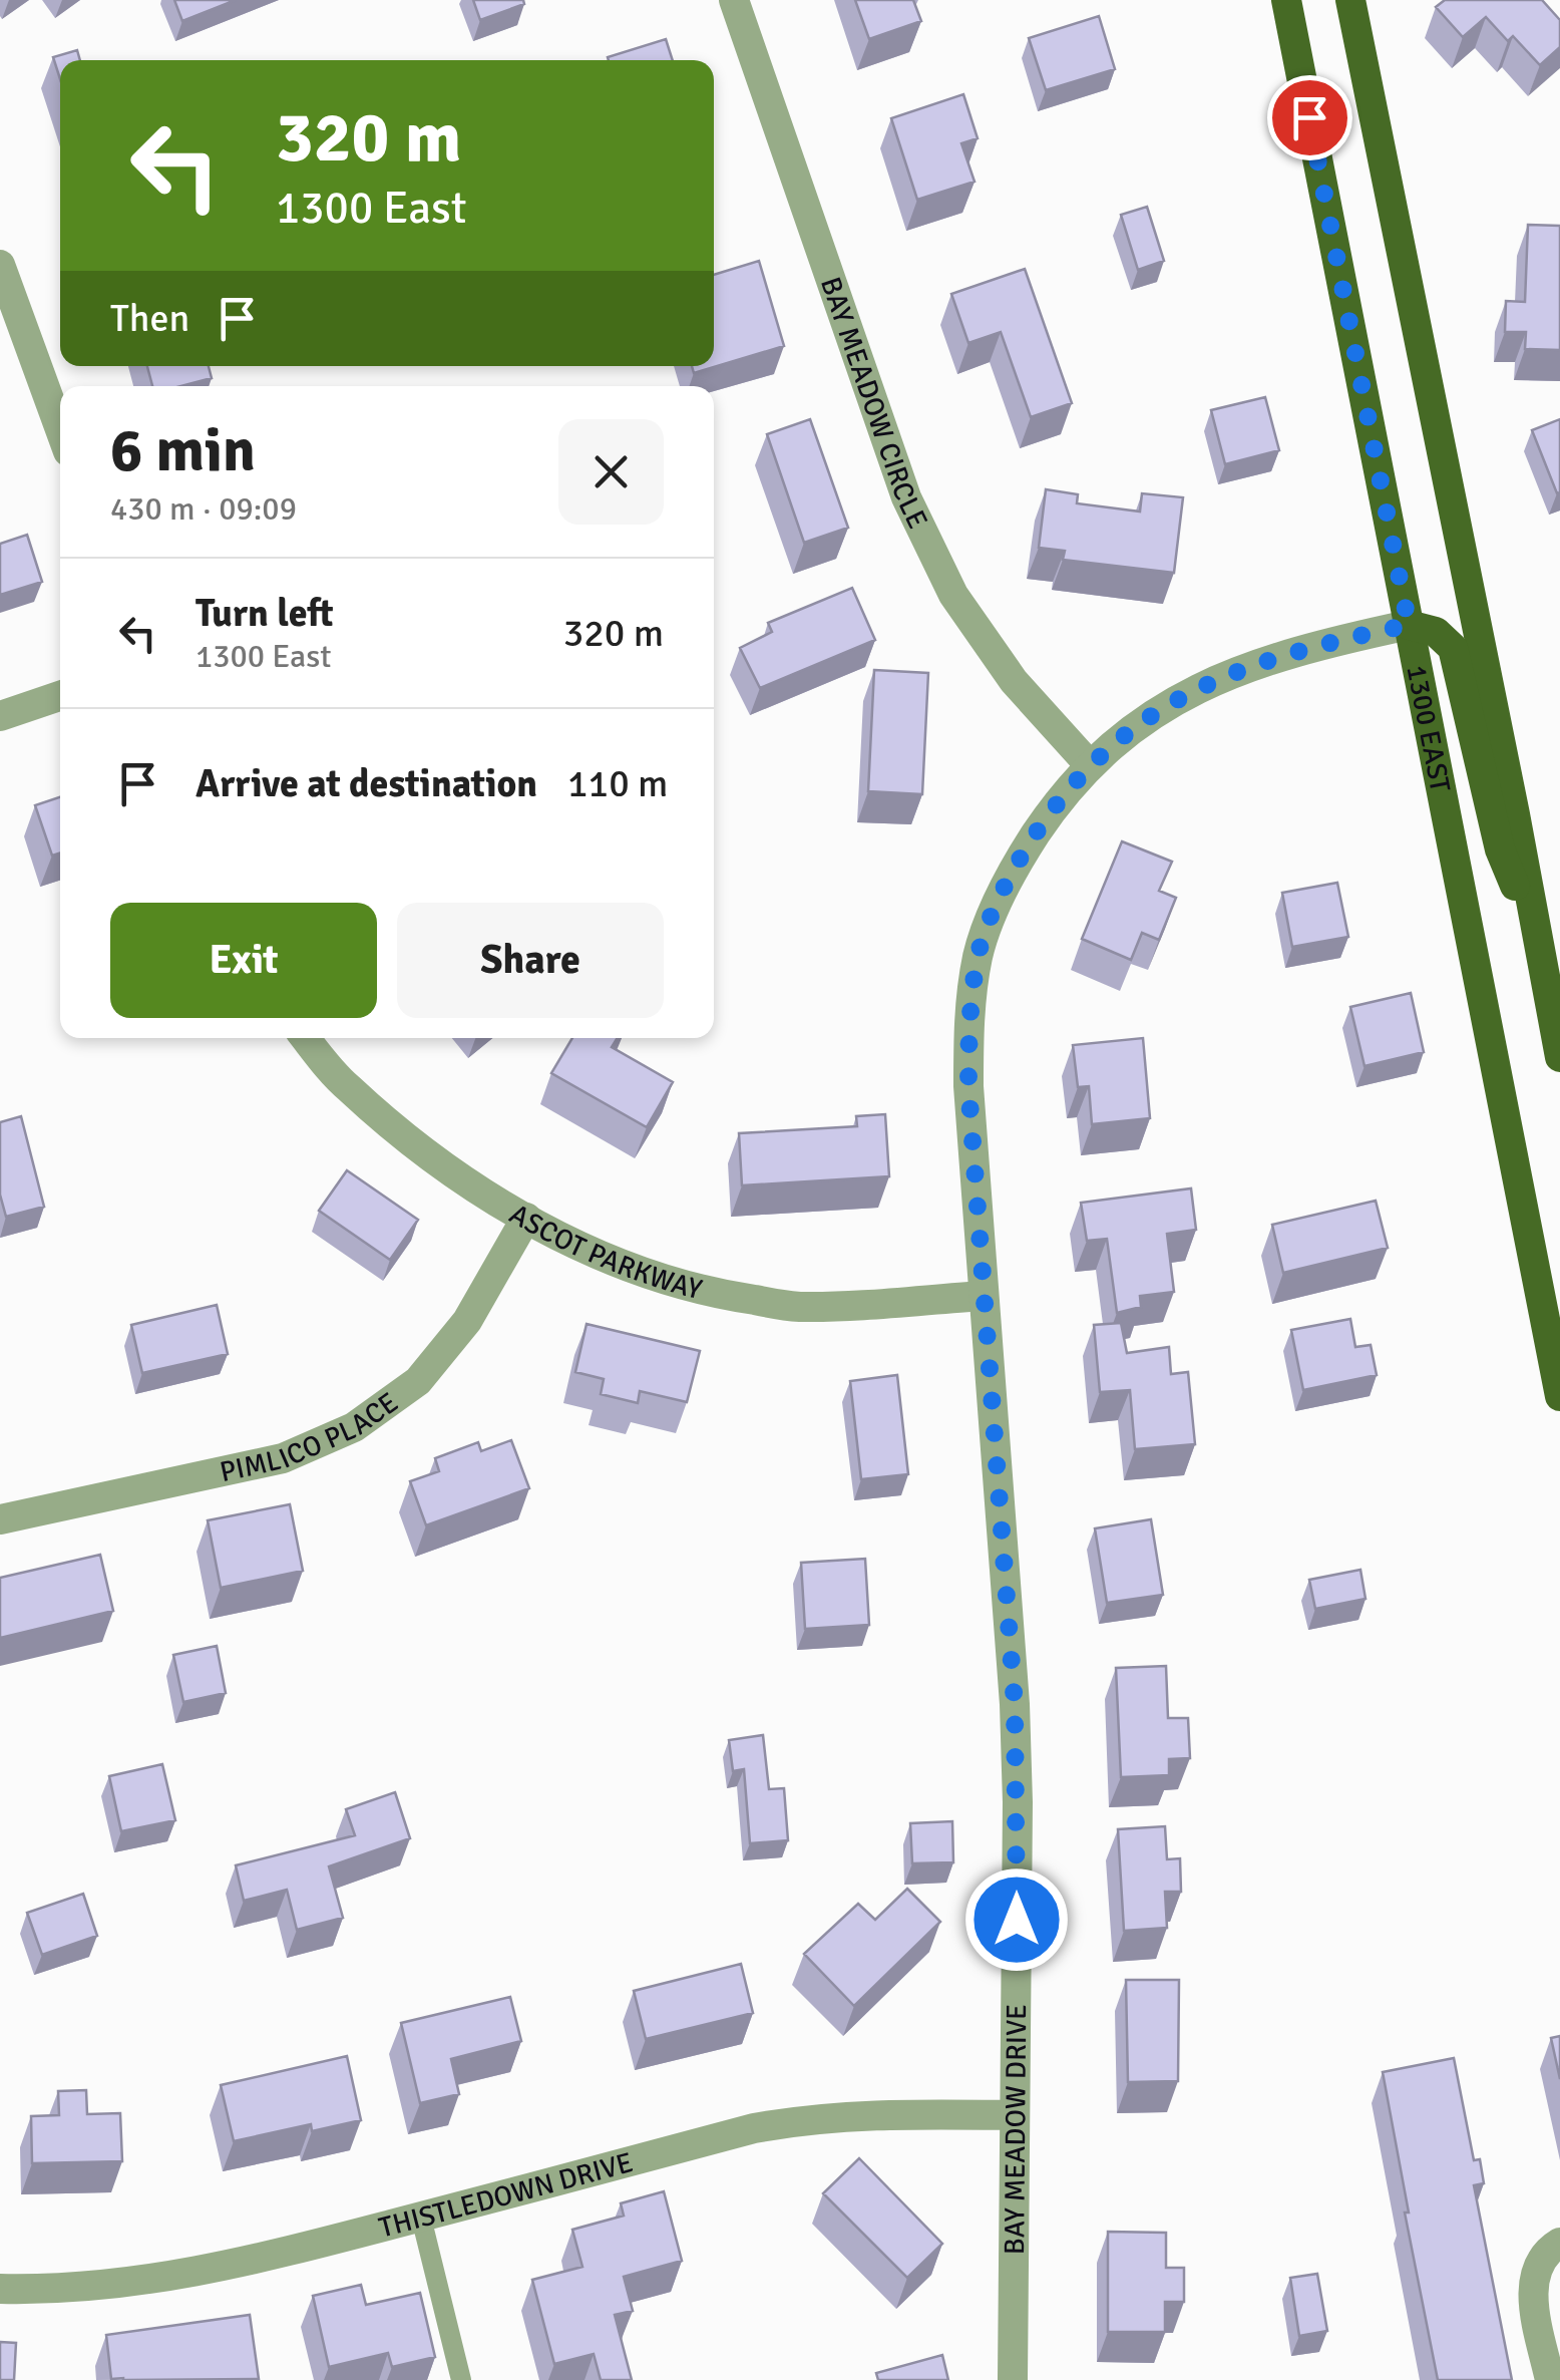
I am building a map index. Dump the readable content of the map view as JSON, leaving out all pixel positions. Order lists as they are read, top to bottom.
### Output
{
  "streets": {
    "main road": ["1300 EAST"],
    "street": [
      "BAY MEADOW CIRCLE",
      "ASCOT PARKWAY",
      "PIMLICO PLACE",
      "BAY MEADOW DRIVE",
      "THISTLEDOWN DRIVE"
    ]
  },
  "crossings": [
    ["BAY MEADOW CIRCLE", "BAY MEADOW DRIVE"],
    ["1300 EAST", "BAY MEADOW DRIVE"],
    ["ASCOT PARKWAY", "PIMLICO PLACE"],
    ["ASCOT PARKWAY", "BAY MEADOW DRIVE"],
    ["BAY MEADOW DRIVE", "THISTLEDOWN DRIVE"]
  ],
  "page": {
    "turn": ["320 m", "1300 East"],
    "then": "Then",
    "heading": ["6 min", "430 m · 09:09"],
    "list": [
      {
        "name": "Turn left",
        "note": "1300 East",
        "value": "320 m"
      },
      {
        "name": "Arrive at destination",
        "value": "110 m"
      }
    ],
    "buttons": ["Exit", "Share"]
  }
}
